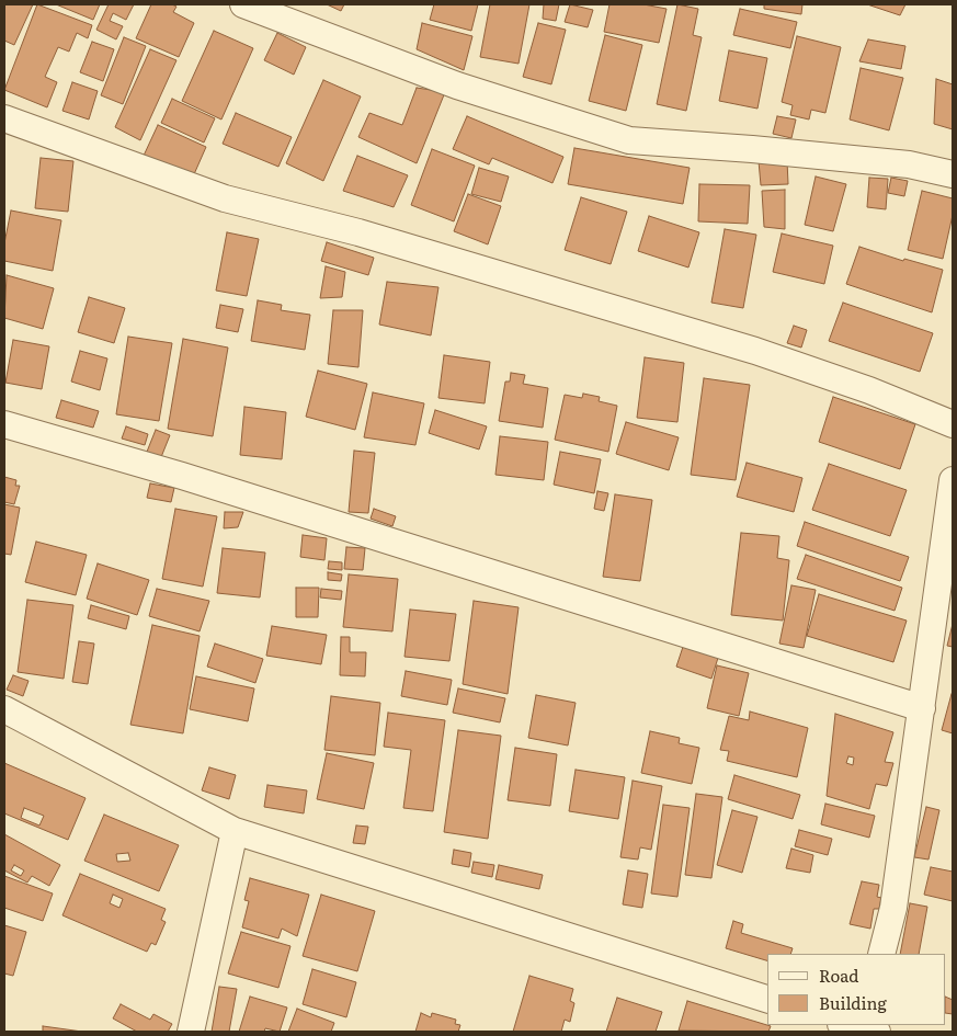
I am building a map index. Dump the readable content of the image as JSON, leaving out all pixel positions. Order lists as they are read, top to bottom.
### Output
{
  "legend": ["Road", "Building"]
}
